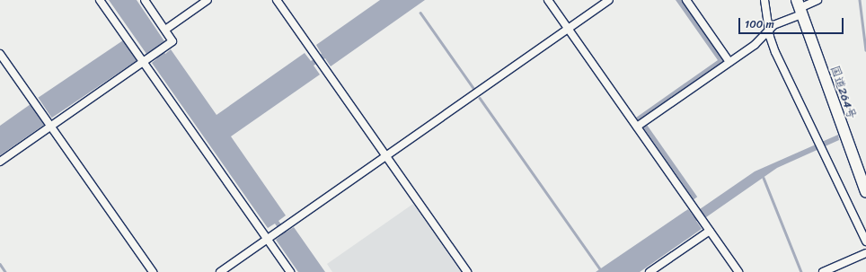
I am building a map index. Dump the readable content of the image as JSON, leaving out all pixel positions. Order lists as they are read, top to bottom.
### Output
{
  "streets": {
    "highway": ["国道264号"]
  },
  "scale_bar": "100 m"
}
